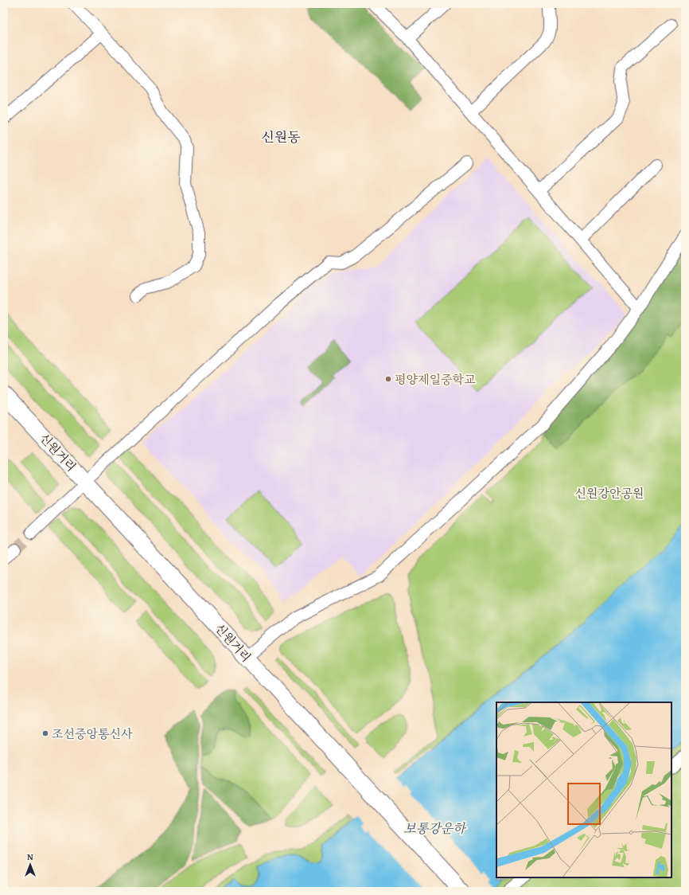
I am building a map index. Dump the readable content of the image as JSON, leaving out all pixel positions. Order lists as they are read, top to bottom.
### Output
{
  "streets": {
    "main road": ["신원거리"]
  },
  "districts": ["신원동"],
  "water": ["보통강운하"],
  "parks": ["신원강안공원"],
  "places": ["평양제일중학교", "조선중앙통신사"],
  "north": "top"
}
